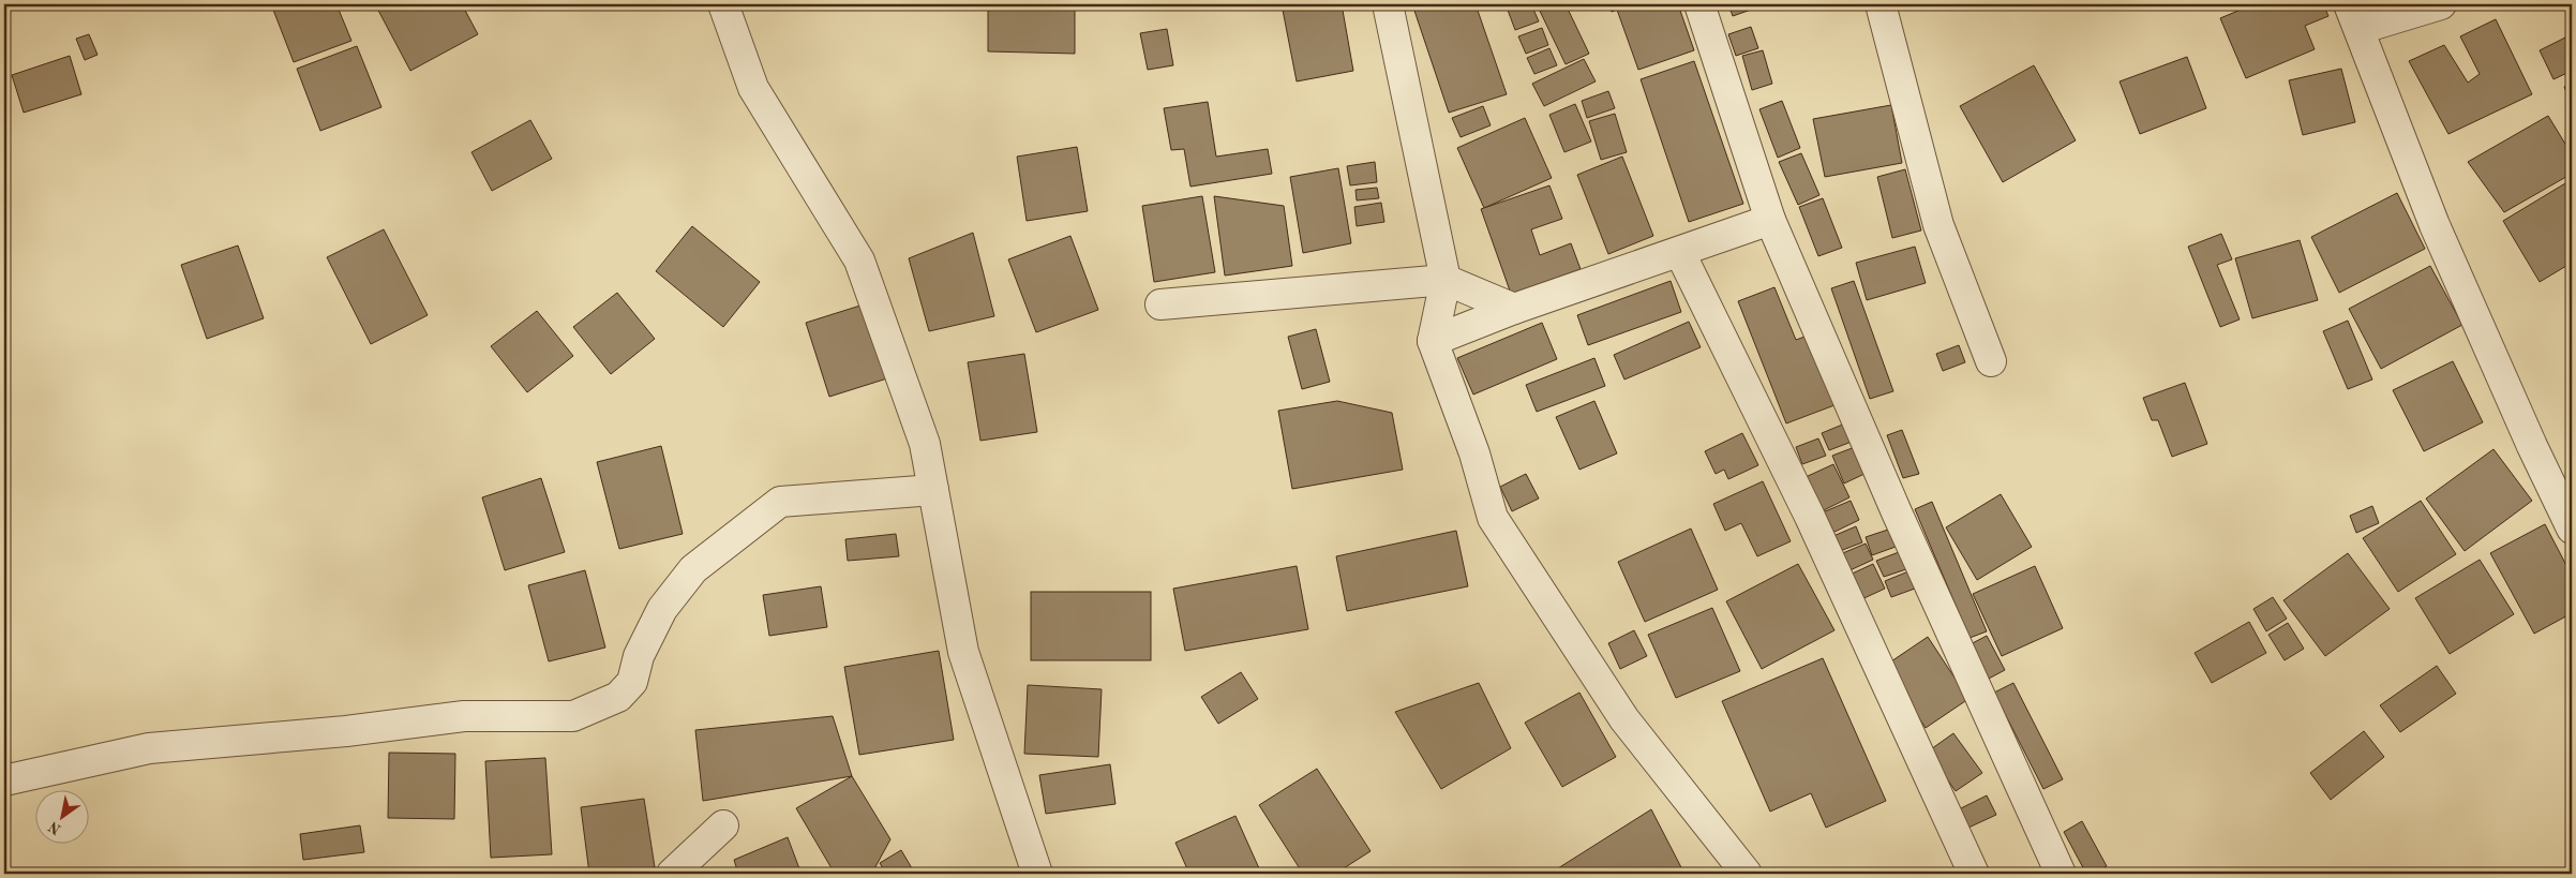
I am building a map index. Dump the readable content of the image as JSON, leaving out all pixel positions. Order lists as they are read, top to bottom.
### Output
{
  "north": "bottom left"
}
